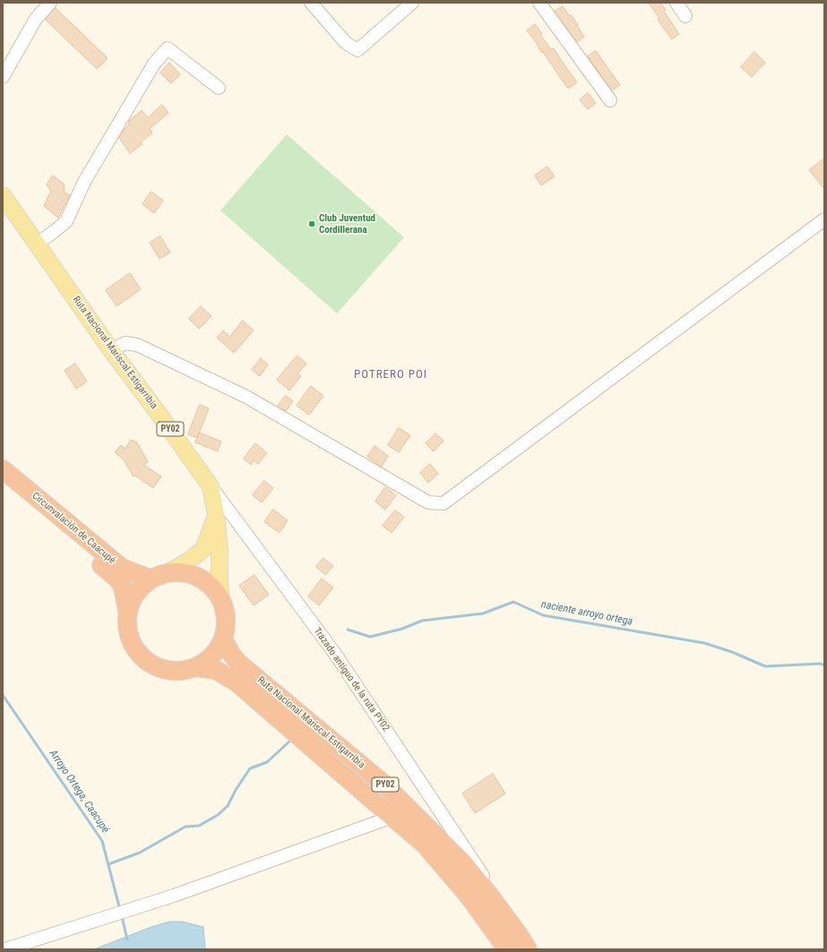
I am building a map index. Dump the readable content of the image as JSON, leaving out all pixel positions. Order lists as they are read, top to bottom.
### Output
{
  "streets": {
    "highway": ["Ruta Nacional Mariscal Estigarribia", "PY02", "Circunvalación de Caacupé"],
    "street": ["Trazado antiguo de la ruta PY02"]
  },
  "crossings": [
    ["Ruta Nacional Mariscal Estigarribia", "PY02"],
    ["Ruta Nacional Mariscal Estigarribia", "Circunvalación de Caacupé"],
    ["Ruta Nacional Mariscal Estigarribia", "Trazado antiguo de la ruta PY02"],
    ["PY02", "Circunvalación de Caacupé"]
  ],
  "districts": ["POTRERO POI"],
  "water": ["naciente arroyo ortega", "Arroyo Ortega, Caacupé"],
  "places": ["Club Juventud Cordillerana"]
}
